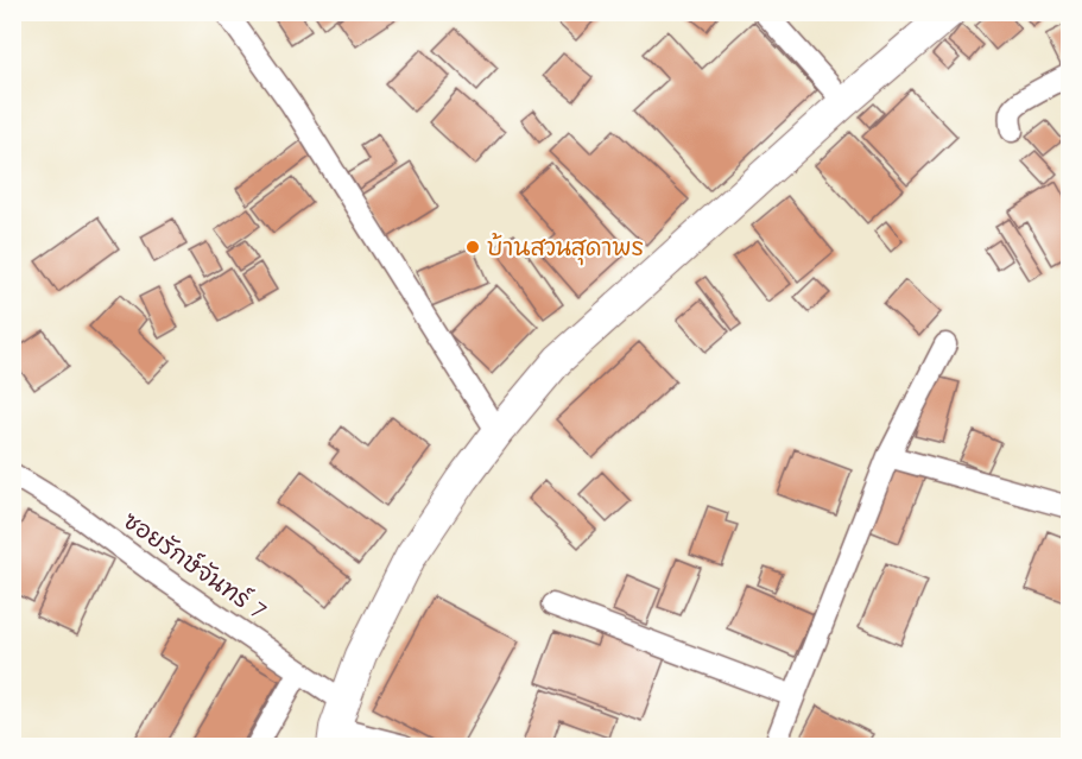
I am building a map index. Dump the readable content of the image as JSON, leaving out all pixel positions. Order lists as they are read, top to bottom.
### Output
{
  "streets": {
    "street": ["ซอยรักษ์จันทร์ 7"]
  },
  "places": ["บ้านสวนสุดาพร"]
}
